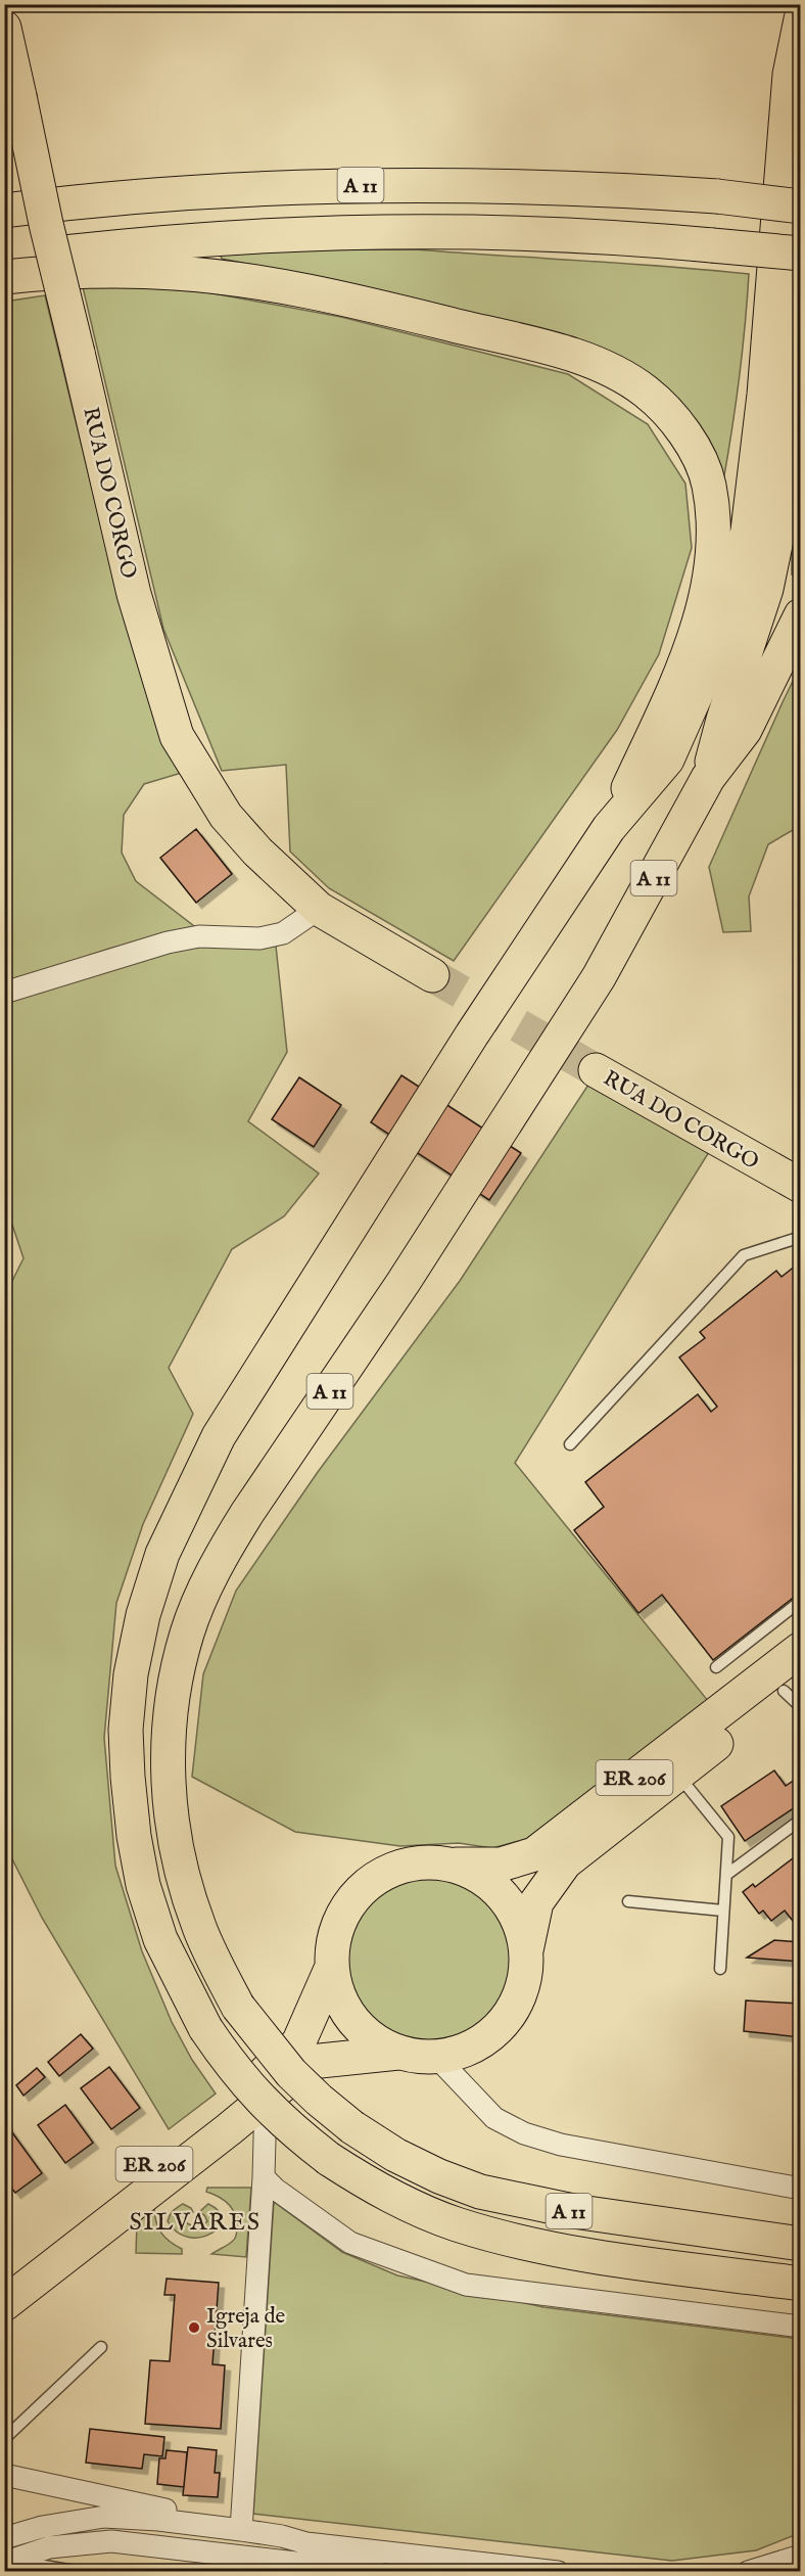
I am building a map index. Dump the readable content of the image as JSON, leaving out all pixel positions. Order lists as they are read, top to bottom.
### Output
{
  "streets": {
    "main road": ["A 11", "RUA DO CORGO", "ER 206"]
  },
  "districts": ["SILVARES"],
  "places": ["Igreja de Silvares"]
}
